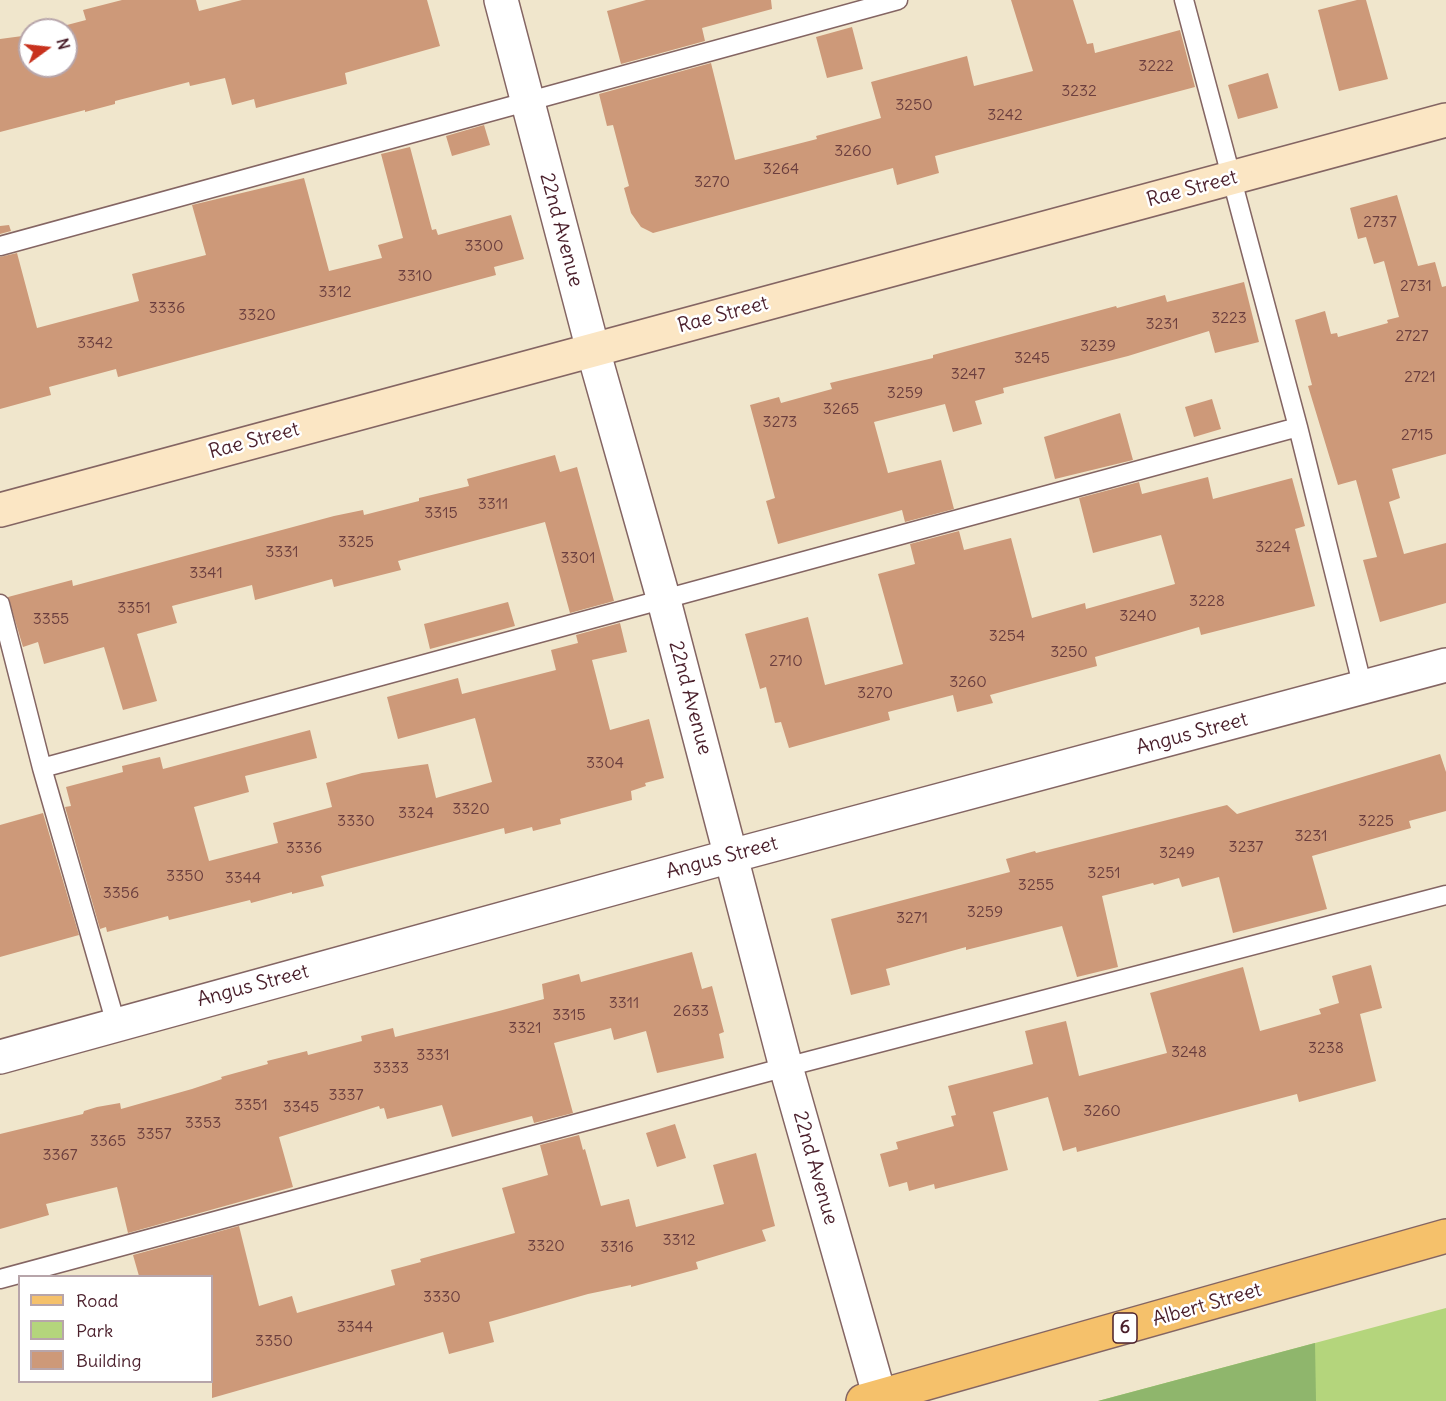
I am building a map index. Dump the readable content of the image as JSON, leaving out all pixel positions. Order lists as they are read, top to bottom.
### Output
{
  "streets": {
    "main road": ["Albert Street", "6"],
    "street": ["Rae Street", "22nd Avenue", "Angus Street"]
  },
  "crossings": [
    ["Rae Street", "22nd Avenue"],
    ["22nd Avenue", "Angus Street"],
    ["22nd Avenue", "Albert Street"]
  ],
  "house_numbers": [
    "3222",
    "3232",
    "3250",
    "3242",
    "3260",
    "3264",
    "3270",
    "2737",
    "3300",
    "3310",
    "2731",
    "3312",
    "3336",
    "3320",
    "3223",
    "3231",
    "2727",
    "3342",
    "3239",
    "3245",
    "3247",
    "2721",
    "3259",
    "3265",
    "3273",
    "2715",
    "3311",
    "3315",
    "3325",
    "3224",
    "3331",
    "3301",
    "3341",
    "3228",
    "3351",
    "3240",
    "3355",
    "3254",
    "3250",
    "2710",
    "3260",
    "3270",
    "3304",
    "3320",
    "3324",
    "3330",
    "3225",
    "3231",
    "3237",
    "3336",
    "3249",
    "3251",
    "3350",
    "3344",
    "3255",
    "3356",
    "3259",
    "3271",
    "3311",
    "2633",
    "3315",
    "3321",
    "3238",
    "3248",
    "3331",
    "3333",
    "3337",
    "3351",
    "3345",
    "3260",
    "3353",
    "3357",
    "3365",
    "3367",
    "3312",
    "3320",
    "3316",
    "3330",
    "3344",
    "3350"
  ],
  "legend": ["Road", "Park", "Building"],
  "north": "right"
}
